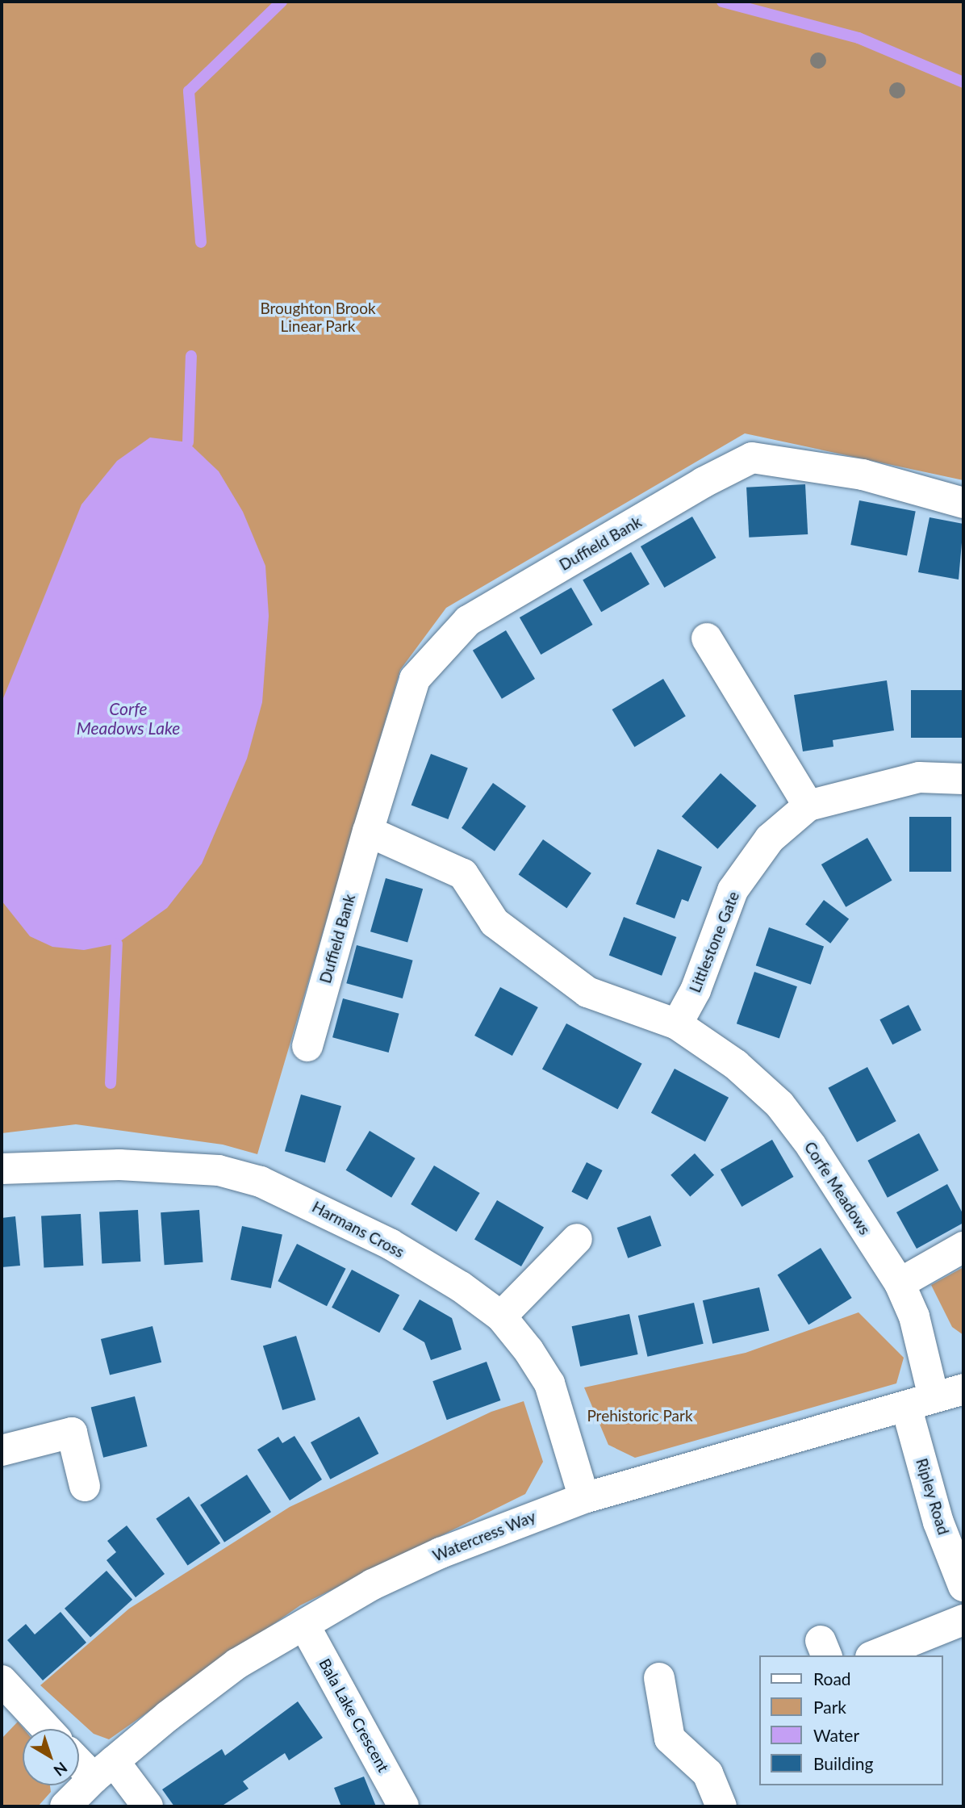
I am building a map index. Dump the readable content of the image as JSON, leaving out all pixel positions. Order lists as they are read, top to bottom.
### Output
{
  "streets": {
    "street": [
      "Duffield Bank",
      "Littlestone Gate",
      "Corfe Meadows",
      "Harmans Cross",
      "Ripley Road",
      "Watercress Way",
      "Bala Lake Crescent"
    ]
  },
  "crossings": [
    ["Littlestone Gate", "Corfe Meadows"],
    ["Corfe Meadows", "Ripley Road"],
    ["Corfe Meadows", "Watercress Way"],
    ["Harmans Cross", "Watercress Way"],
    ["Ripley Road", "Watercress Way"],
    ["Watercress Way", "Bala Lake Crescent"]
  ],
  "water": ["Corfe Meadows Lake"],
  "parks": ["Broughton Brook Linear Park", "Prehistoric Park"],
  "legend": [
    "Road",
    "Park",
    "Water",
    "Building"
  ],
  "north": "bottom right"
}
